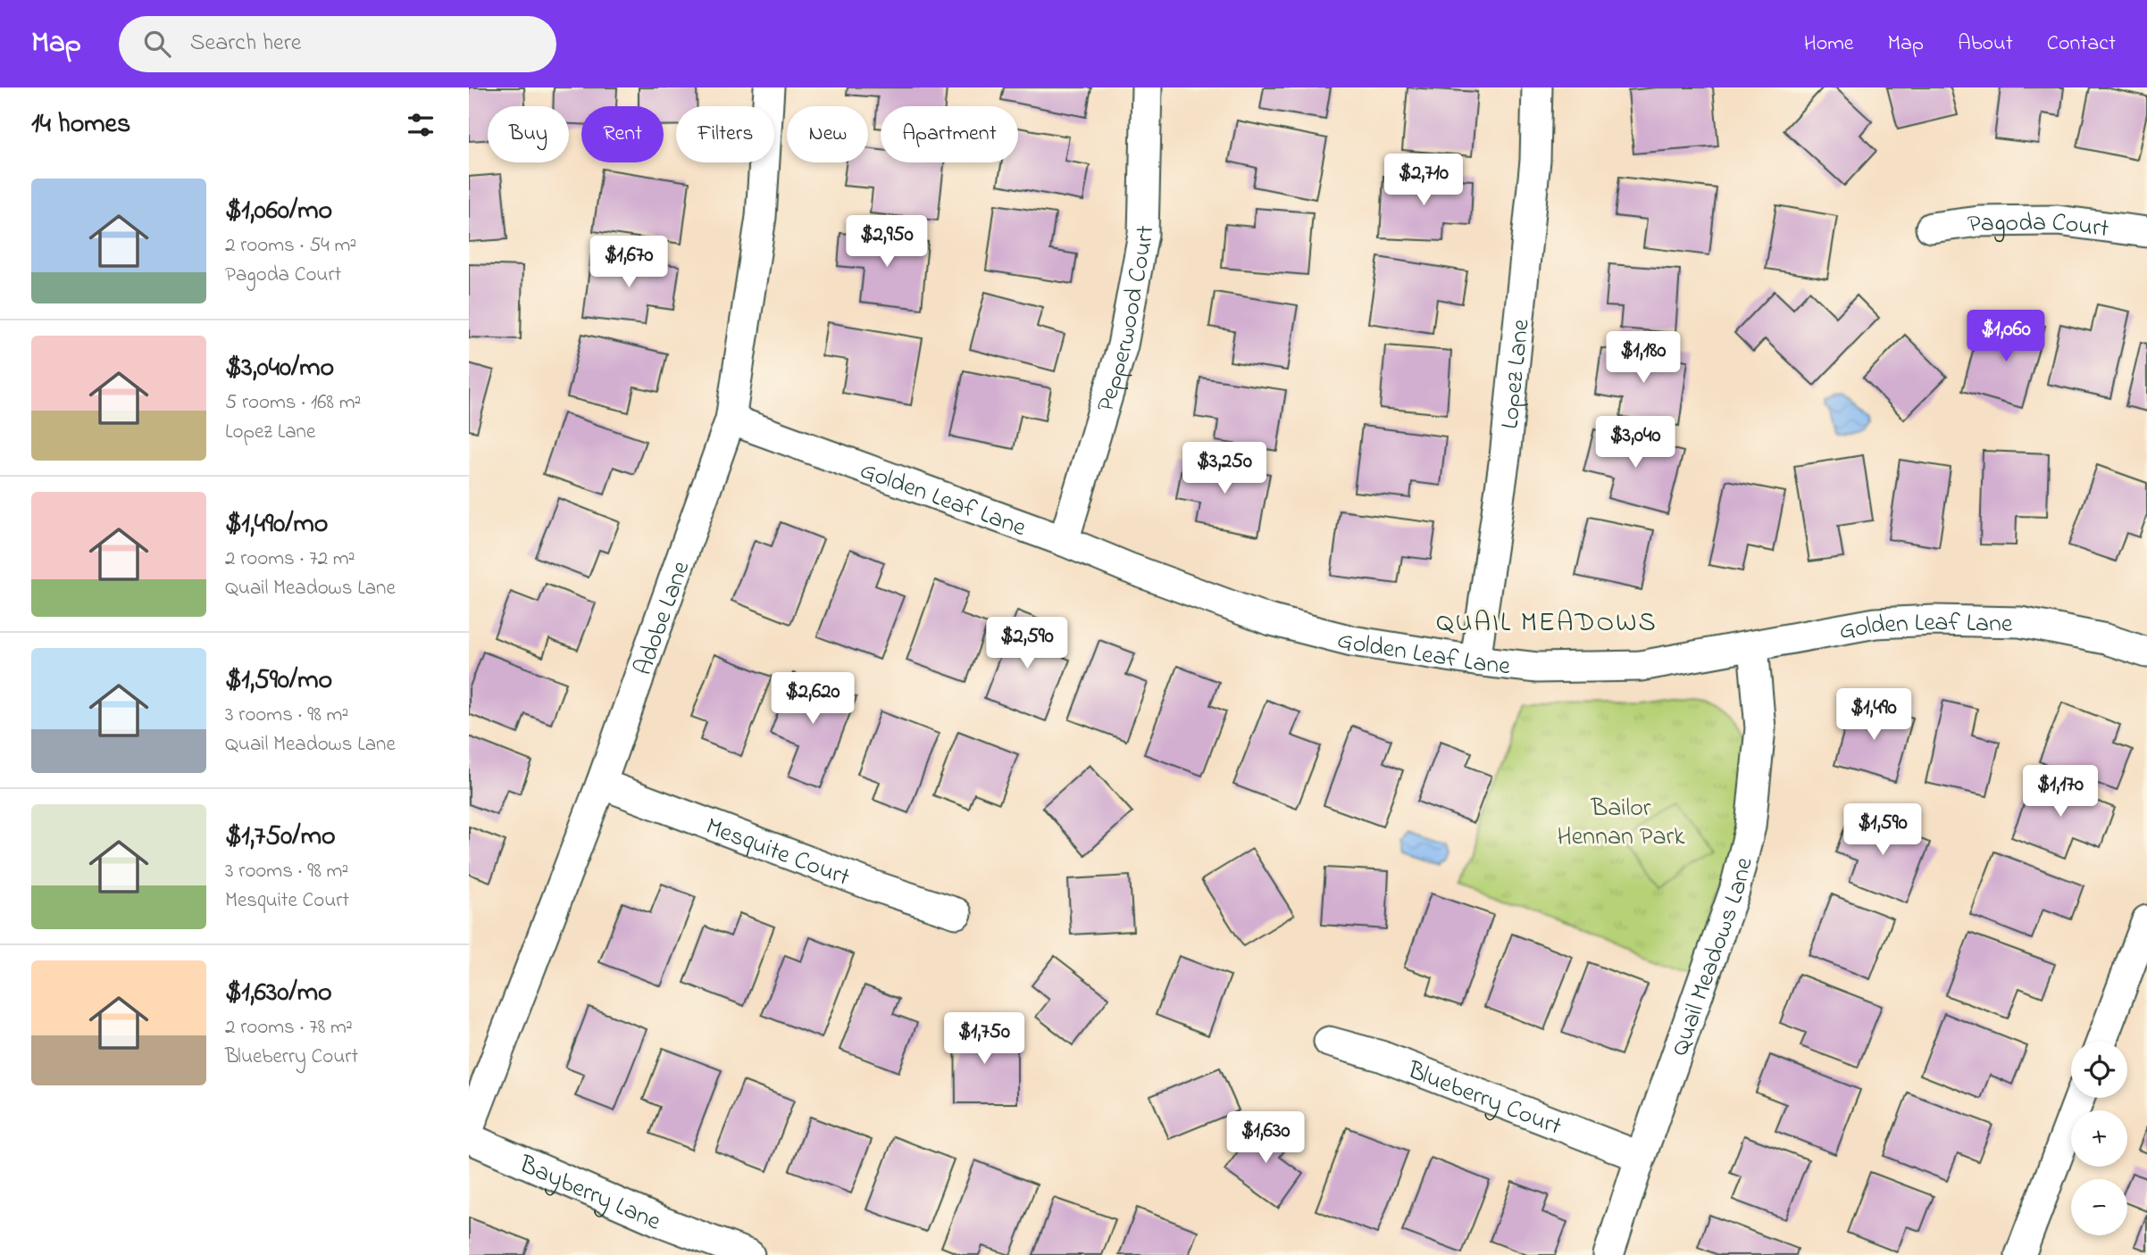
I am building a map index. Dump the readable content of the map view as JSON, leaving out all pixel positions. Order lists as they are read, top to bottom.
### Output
{
  "streets": {
    "street": [
      "Pagoda Court",
      "Pepperwood Court",
      "Lopez Lane",
      "Golden Leaf Lane",
      "Adobe Lane",
      "Mesquite Court",
      "Quail Meadows Lane",
      "Blueberry Court",
      "Bayberry Lane"
    ]
  },
  "crossings": [
    ["Pepperwood Court", "Golden Leaf Lane"],
    ["Lopez Lane", "Golden Leaf Lane"],
    ["Golden Leaf Lane", "Adobe Lane"],
    ["Golden Leaf Lane", "Quail Meadows Lane"],
    ["Adobe Lane", "Mesquite Court"],
    ["Quail Meadows Lane", "Blueberry Court"]
  ],
  "districts": ["QUAIL MEADOWS"],
  "parks": ["Bailor Hennan Park"],
  "page": {
    "header": "Map",
    "search": "Search here",
    "nav": [
      "Home",
      "Map",
      "About",
      "Contact"
    ],
    "heading": "14 homes",
    "chip": [
      "Buy",
      "Rent",
      "Filters",
      "New",
      "Apartment"
    ],
    "price": [
      "$2,710",
      "$2,950",
      "$1,670",
      "$1,060",
      "$1,180",
      "$3,040",
      "$3,250",
      "$2,590",
      "$2,620",
      "$1,490",
      "$1,170",
      "$1,590",
      "$1,750",
      "$1,630"
    ],
    "list": [
      {
        "name": "$1,060/mo",
        "note": "2 rooms · 54 m² · Pagoda Court"
      },
      {
        "name": "$3,040/mo",
        "note": "5 rooms · 168 m² · Lopez Lane"
      },
      {
        "name": "$1,490/mo",
        "note": "2 rooms · 72 m² · Quail Meadows Lane"
      },
      {
        "name": "$1,590/mo",
        "note": "3 rooms · 98 m² · Quail Meadows Lane"
      },
      {
        "name": "$1,750/mo",
        "note": "3 rooms · 98 m² · Mesquite Court"
      },
      {
        "name": "$1,630/mo",
        "note": "2 rooms · 78 m² · Blueberry Court"
      }
    ],
    "map_buttons": ["+", "−"]
  }
}
